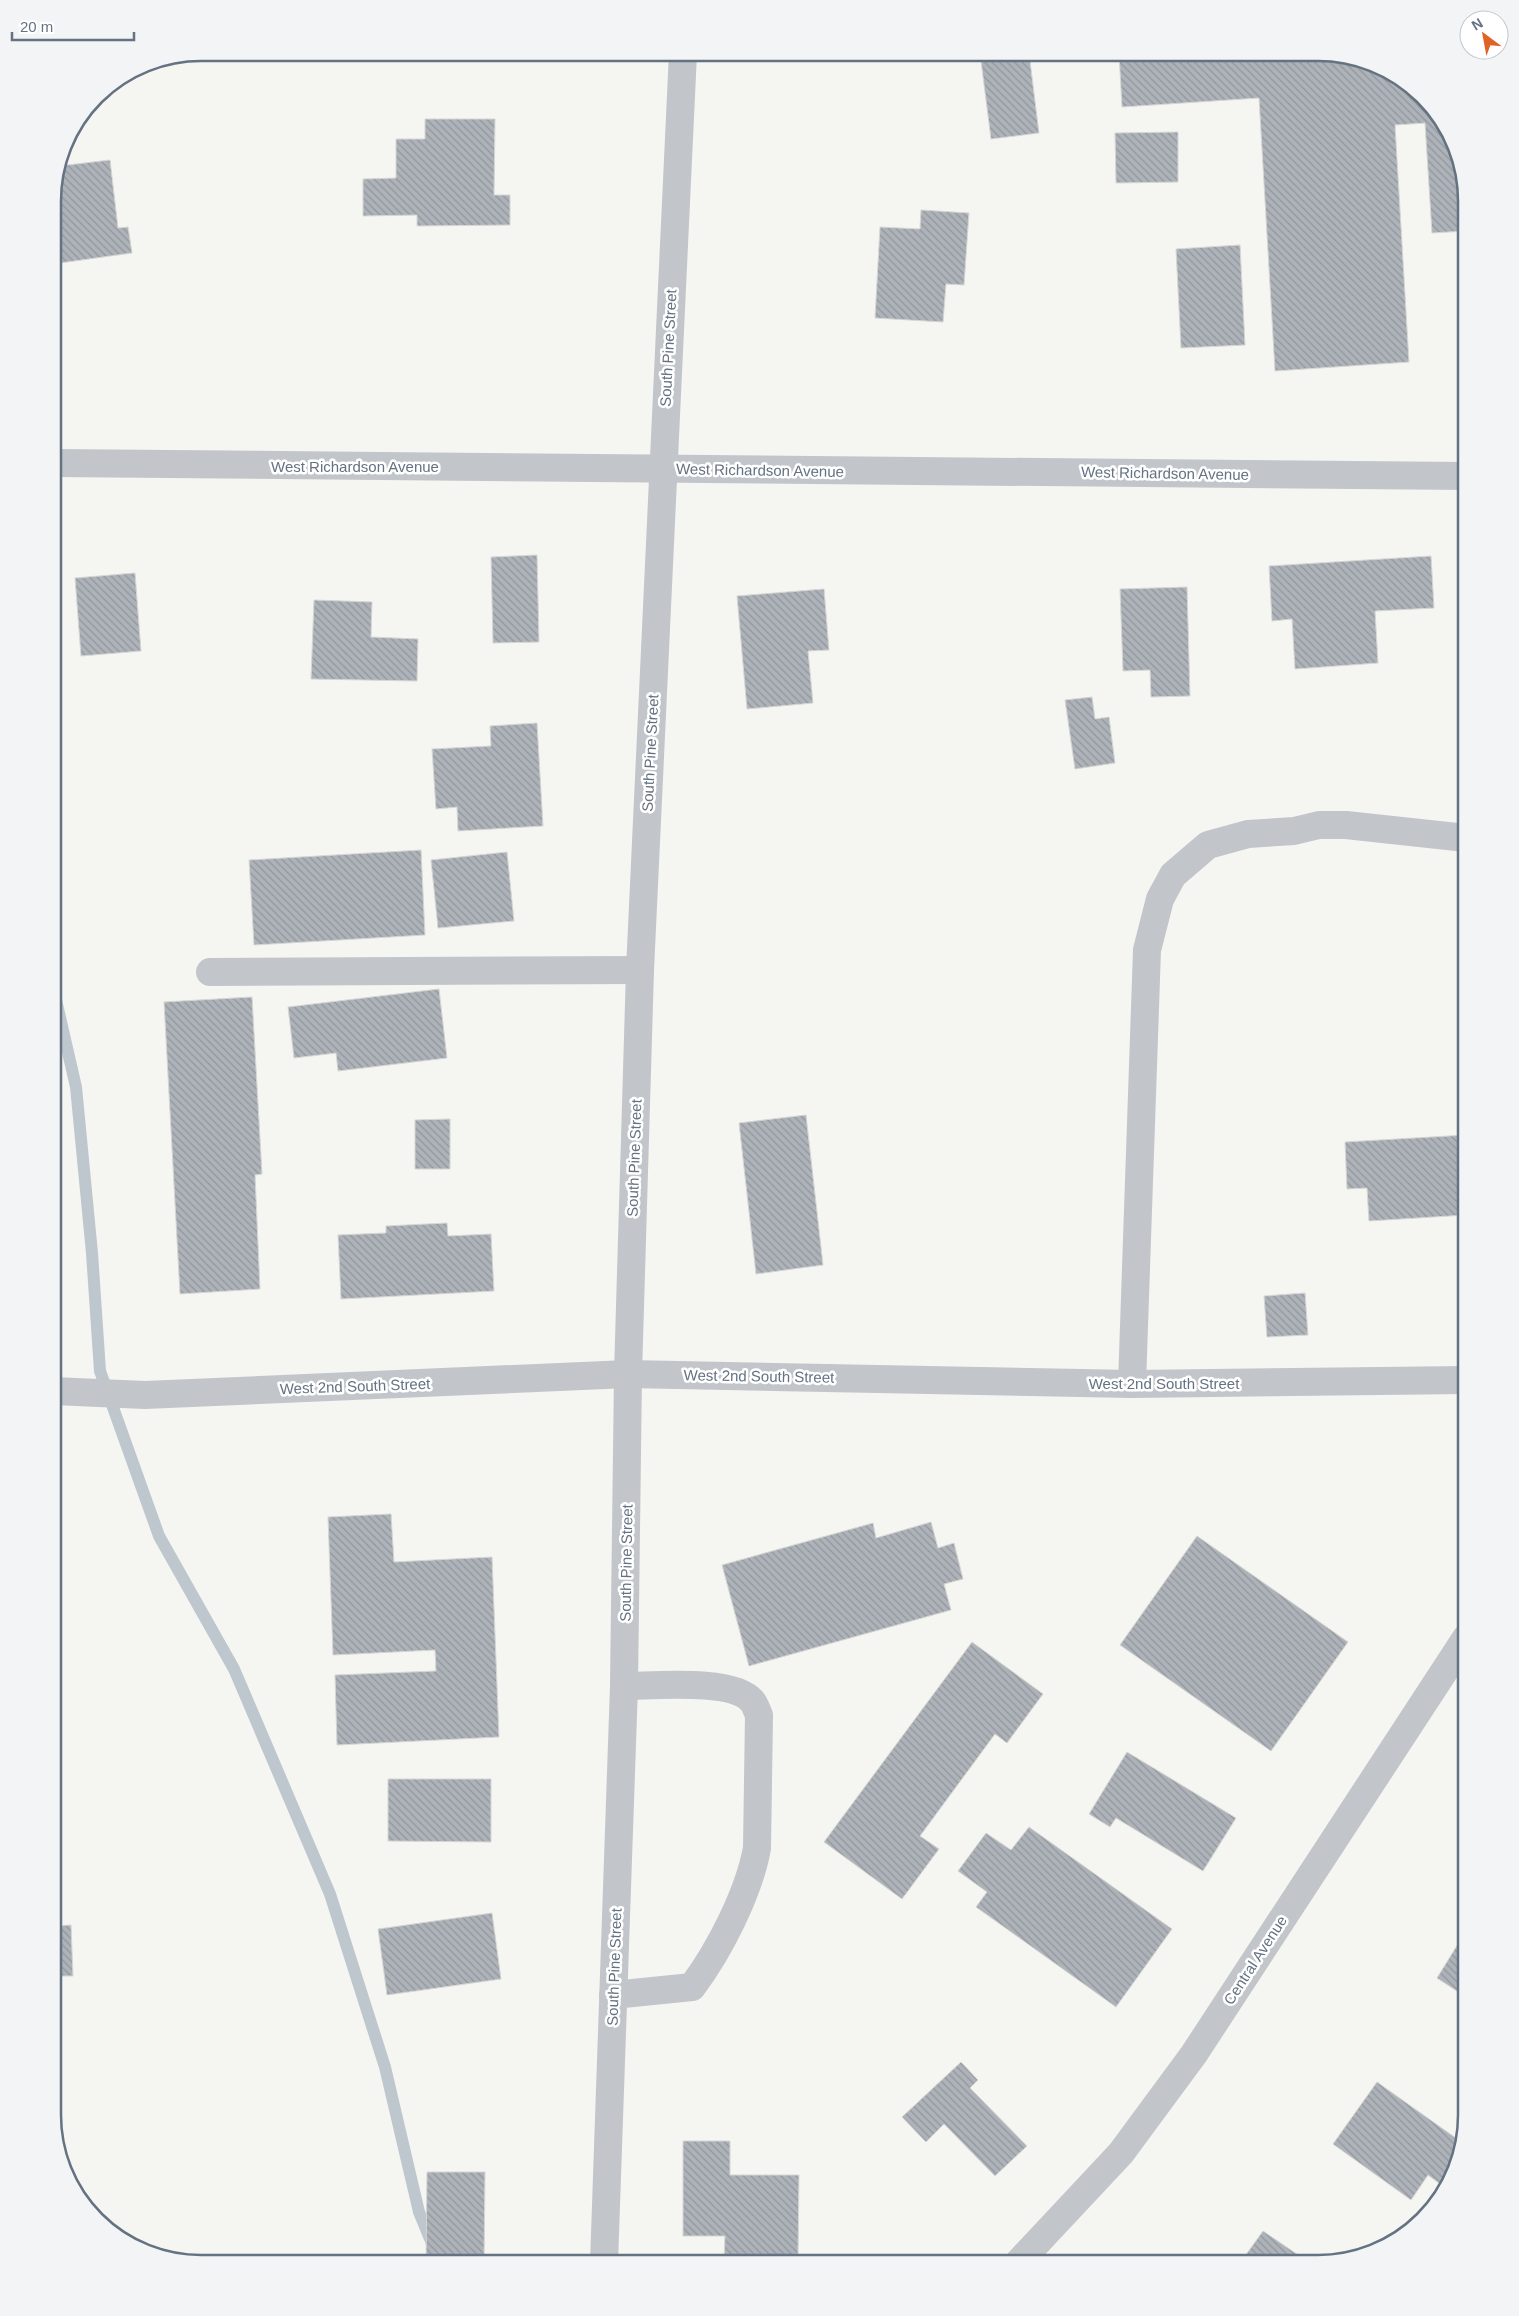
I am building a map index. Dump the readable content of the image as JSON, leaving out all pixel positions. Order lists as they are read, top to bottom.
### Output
{
  "streets": {
    "street": [
      "South Pine Street",
      "West Richardson Avenue",
      "West 2nd South Street",
      "Central Avenue"
    ]
  },
  "crossings": [
    ["South Pine Street", "West Richardson Avenue"],
    ["South Pine Street", "West 2nd South Street"]
  ],
  "scale_bar": "20 m",
  "north": "top left"
}
